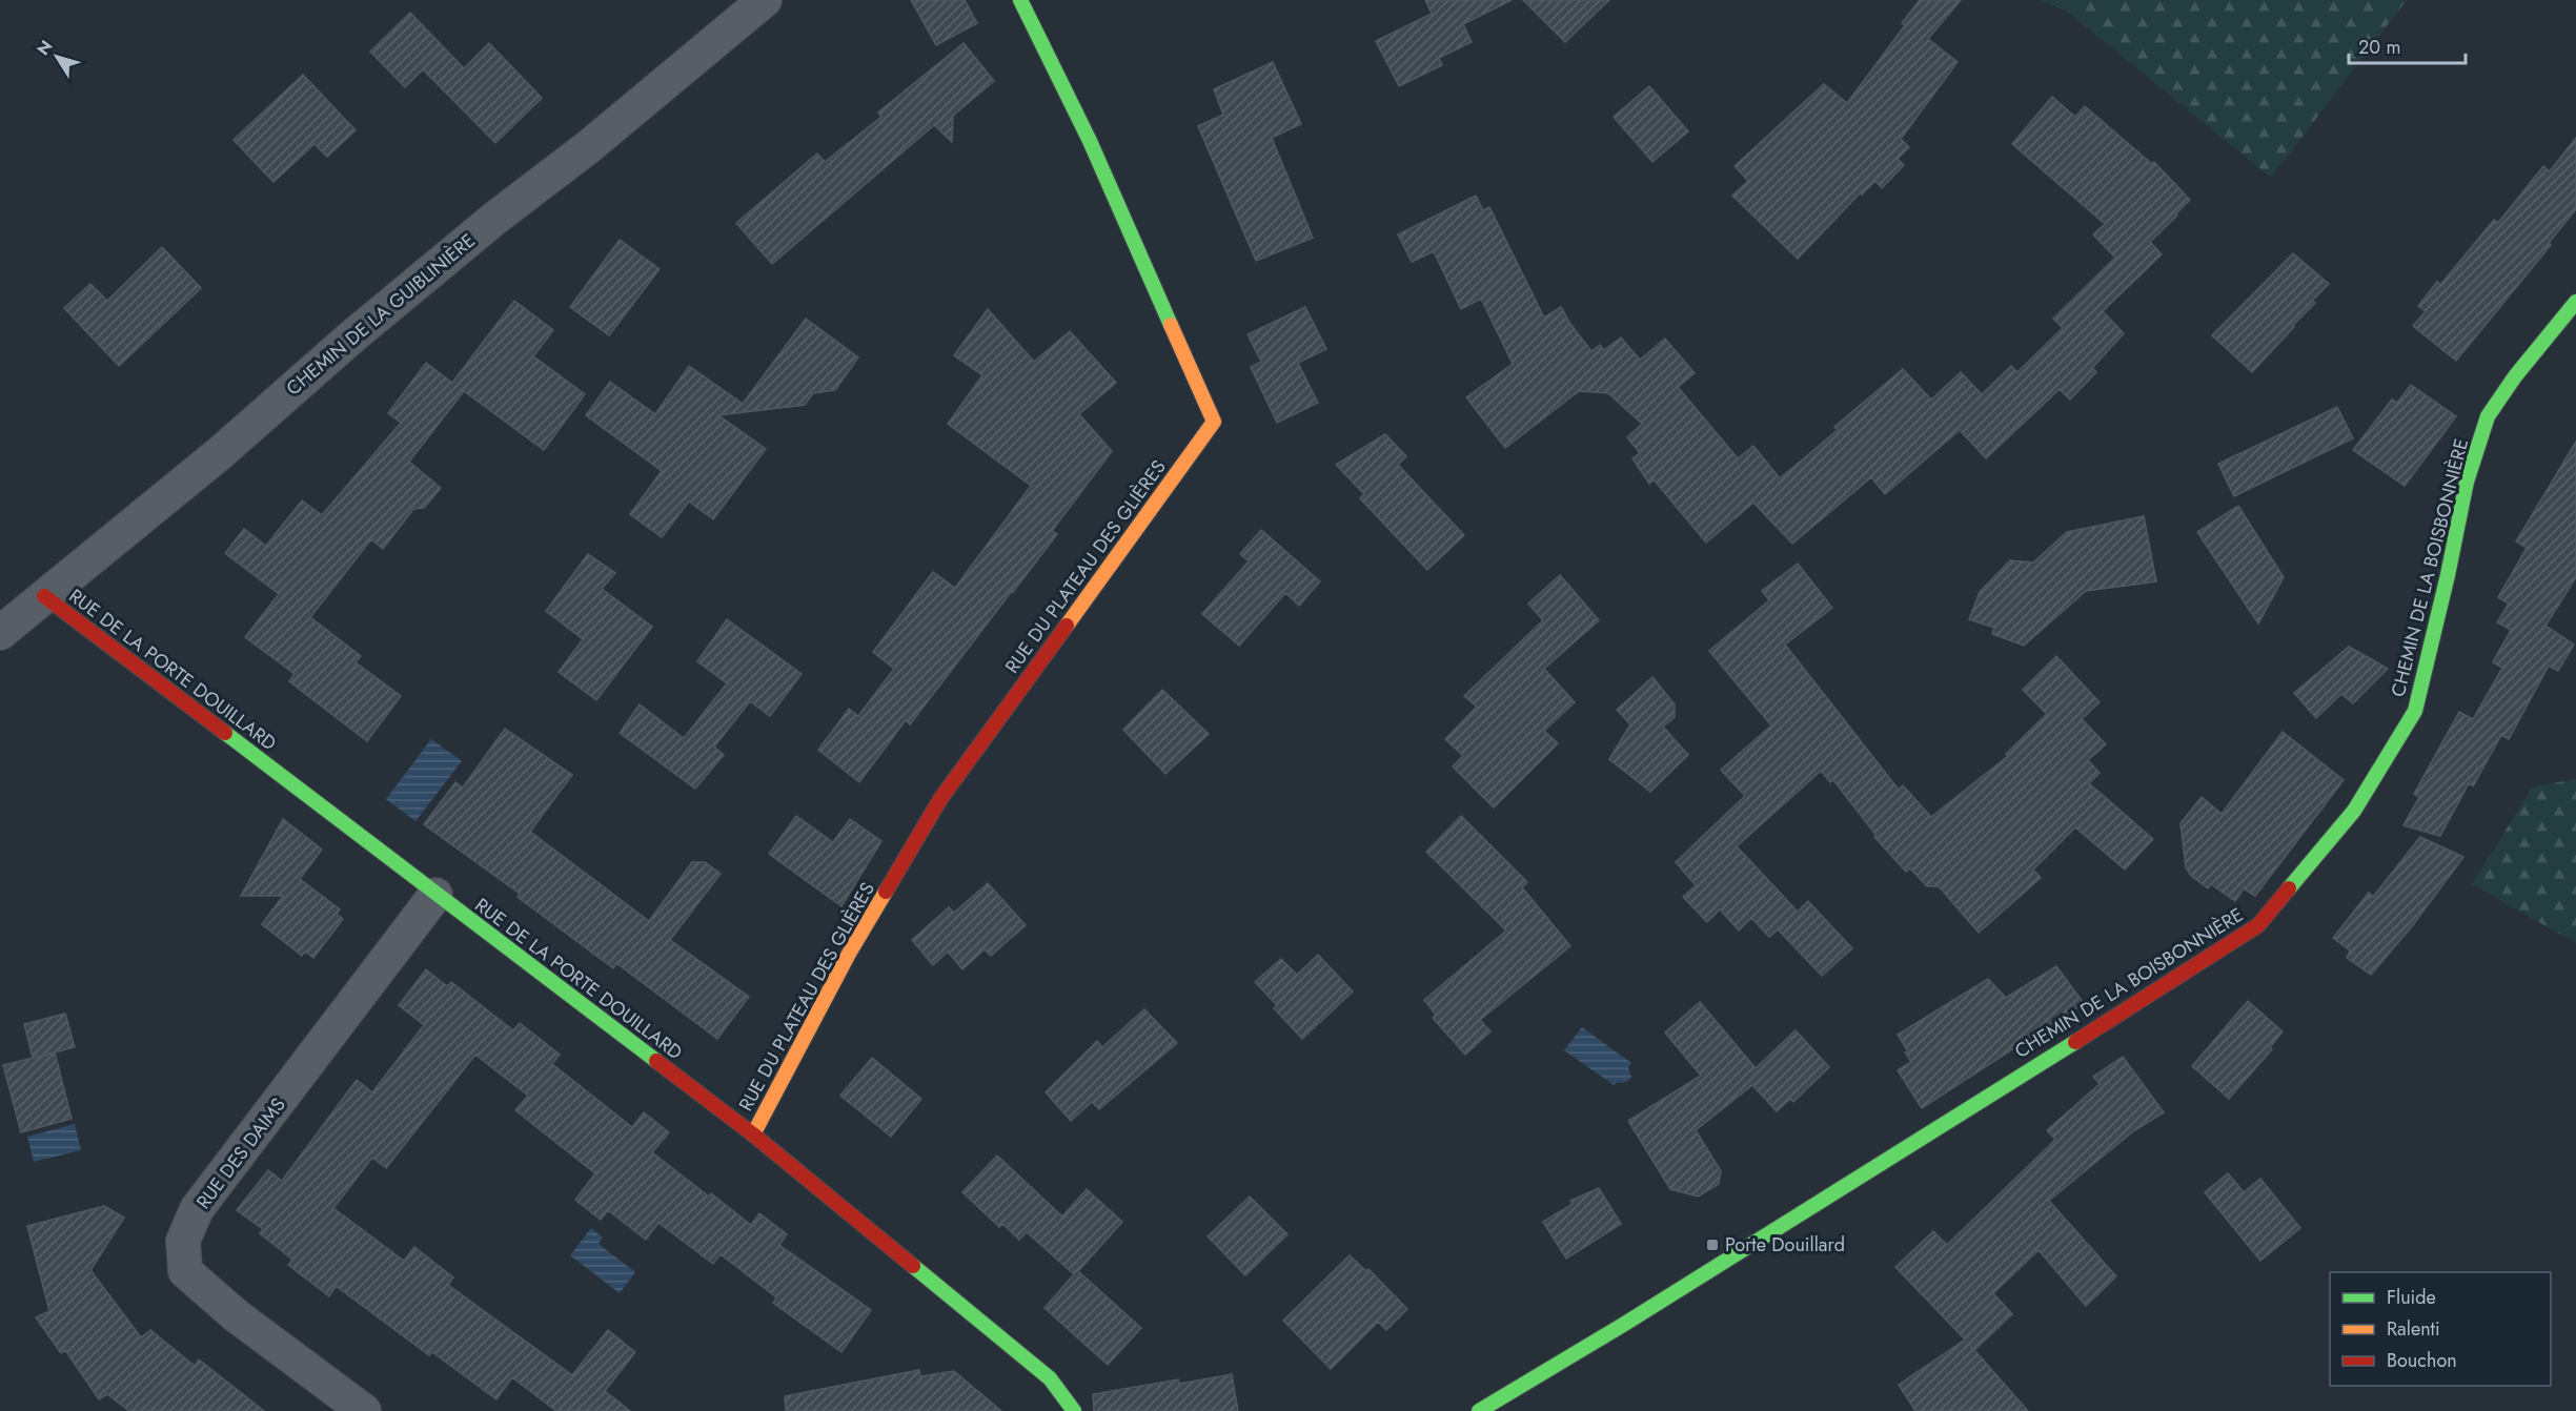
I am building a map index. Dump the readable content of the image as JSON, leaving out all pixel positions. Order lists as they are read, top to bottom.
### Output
{
  "streets": {
    "street": [
      "CHEMIN DE LA GUIBLINIÈRE",
      "RUE DU PLATEAU DES GLIÈRES",
      "CHEMIN DE LA BOISBONNIÈRE",
      "RUE DE LA PORTE DOUILLARD",
      "RUE DES DAIMS"
    ]
  },
  "crossings": [
    ["CHEMIN DE LA GUIBLINIÈRE", "RUE DE LA PORTE DOUILLARD"],
    ["RUE DU PLATEAU DES GLIÈRES", "RUE DE LA PORTE DOUILLARD"],
    ["RUE DE LA PORTE DOUILLARD", "RUE DES DAIMS"]
  ],
  "places": {
    "transit": ["Porte Douillard"]
  },
  "legend": ["Fluide", "Ralenti", "Bouchon"],
  "scale_bar": "20 m",
  "north": "top left"
}
